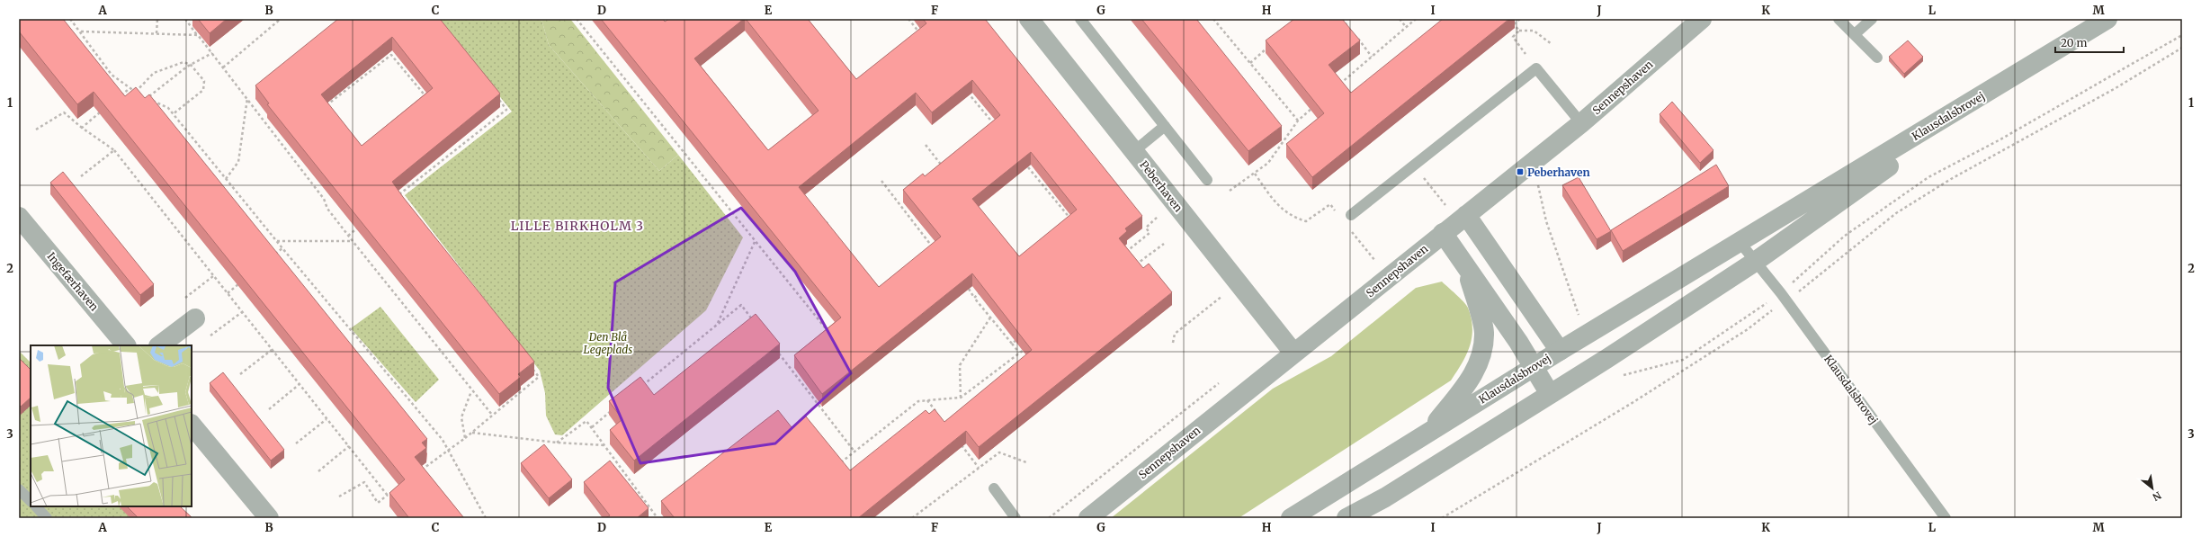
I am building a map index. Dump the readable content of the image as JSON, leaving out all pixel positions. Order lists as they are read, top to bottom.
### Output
{
  "streets": {
    "street": [
      "Sennepshaven",
      "Klausdalsbrovej",
      "Peberhaven",
      "Ingefærhaven"
    ]
  },
  "crossings": [
    ["Sennepshaven", "Peberhaven"]
  ],
  "districts": ["LILLE BIRKHOLM 3"],
  "parks": ["Den Blå Legeplads"],
  "places": {
    "transit": ["Peberhaven"]
  },
  "scale_bar": "20 m",
  "north": "bottom right",
  "grid": {
    "columns": [
      "A",
      "B",
      "C",
      "D",
      "E",
      "F",
      "G",
      "H",
      "I",
      "J",
      "K",
      "L",
      "M"
    ],
    "rows": ["1", "2", "3"]
  }
}
